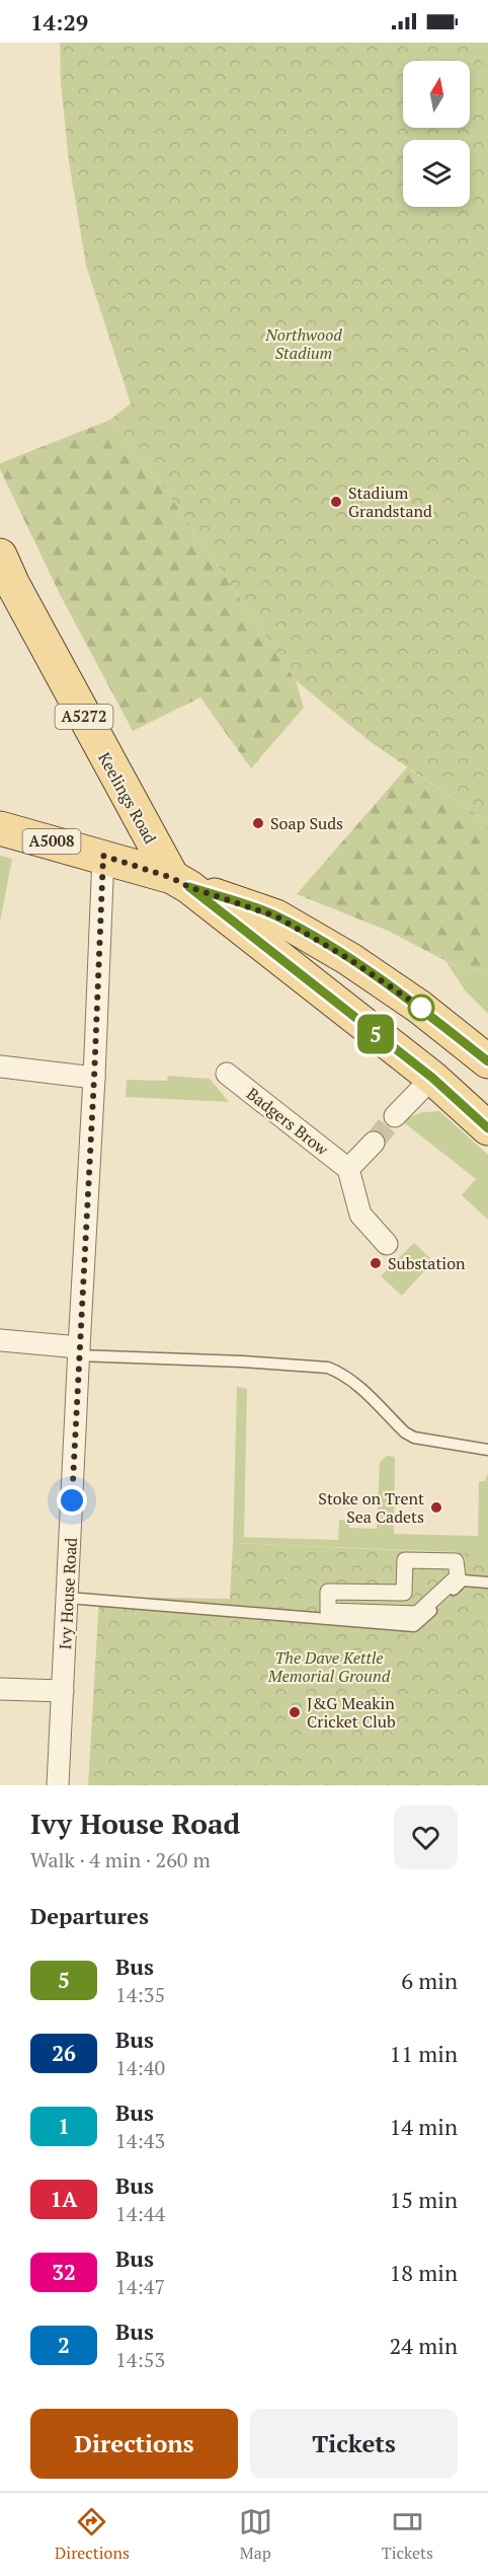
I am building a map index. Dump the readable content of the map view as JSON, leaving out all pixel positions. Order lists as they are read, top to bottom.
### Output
{
  "streets": {
    "main road": ["A5272", "Keelings Road", "A5008"],
    "street": ["Badgers Brow", "Ivy House Road"]
  },
  "crossings": [
    ["Keelings Road", "A5008"],
    ["A5008", "Ivy House Road"]
  ],
  "parks": ["Northwood Stadium", "The Dave Kettle Memorial Ground"],
  "places": [
    "Stadium Grandstand",
    "Soap Suds",
    "Substation",
    "Stoke on Trent Sea Cadets",
    "J&G Meakin Cricket Club"
  ],
  "lines": ["bus line 5"],
  "north": "top",
  "page": {
    "status": "14:29",
    "on_map": "5",
    "heading": [
      ["Ivy House Road", "Walk · 4 min · 260 m"],
      "Departures"
    ],
    "list": [
      {
        "mark": "5",
        "name": "Bus",
        "note": "14:35",
        "value": "6 min"
      },
      {
        "mark": "26",
        "name": "Bus",
        "note": "14:40",
        "value": "11 min"
      },
      {
        "mark": "1",
        "name": "Bus",
        "note": "14:43",
        "value": "14 min"
      },
      {
        "mark": "1A",
        "name": "Bus",
        "note": "14:44",
        "value": "15 min"
      },
      {
        "mark": "32",
        "name": "Bus",
        "note": "14:47",
        "value": "18 min"
      },
      {
        "mark": "2",
        "name": "Bus",
        "note": "14:53",
        "value": "24 min"
      }
    ],
    "buttons": ["Directions", "Tickets"],
    "tabs": ["Directions", "Map", "Tickets"]
  }
}
